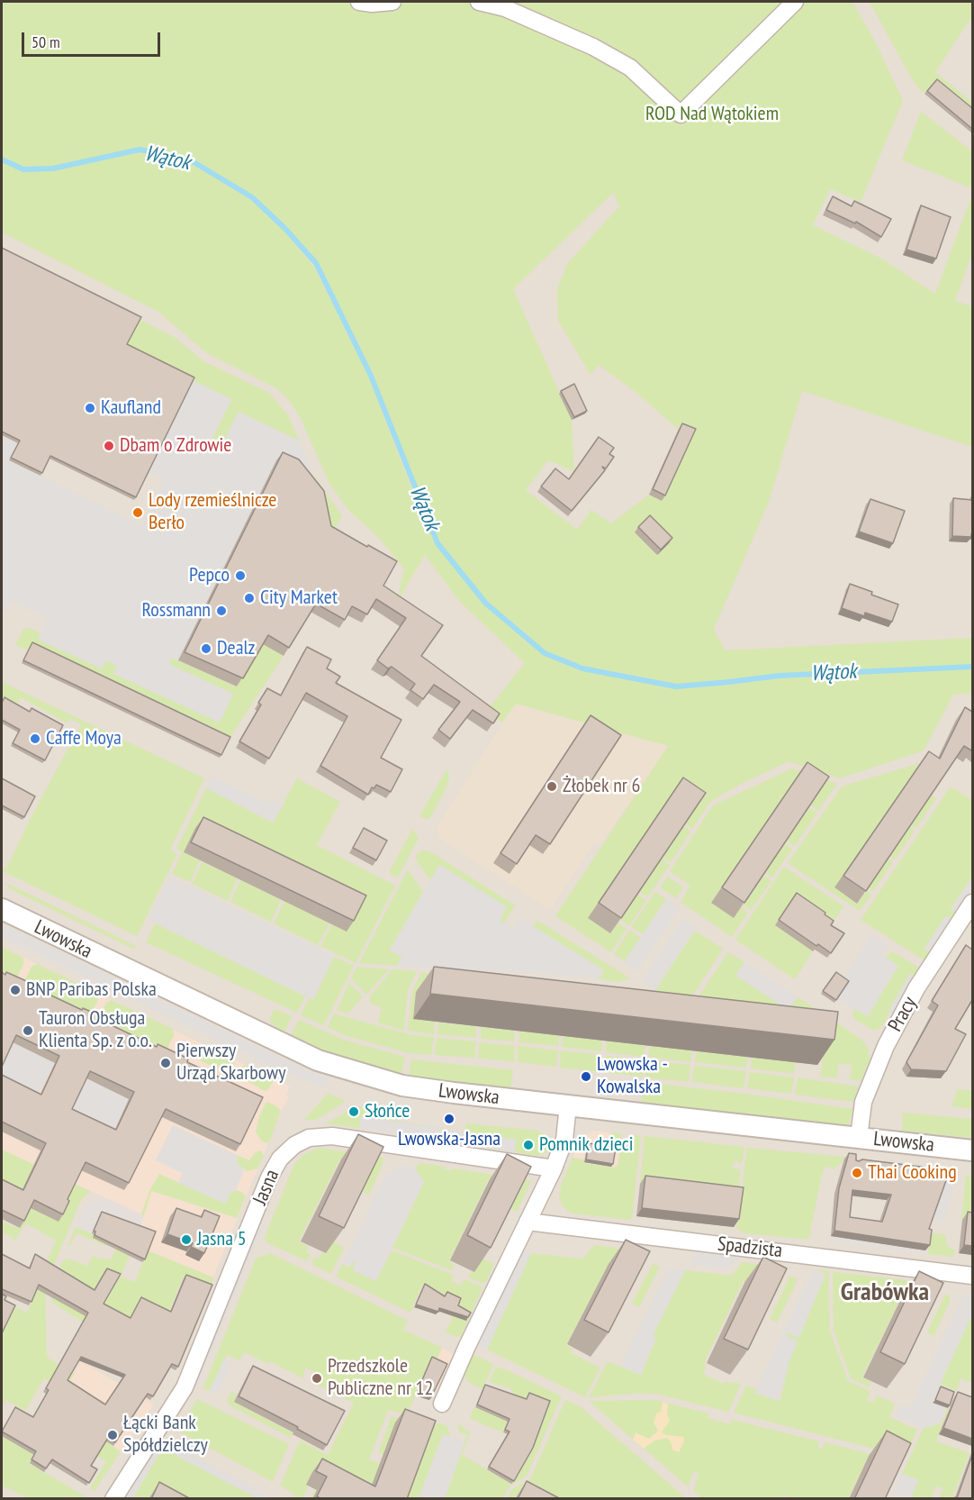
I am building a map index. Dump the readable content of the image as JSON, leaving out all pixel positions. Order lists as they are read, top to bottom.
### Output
{
  "streets": {
    "street": [
      "Lwowska",
      "Pracy",
      "Jasna",
      "Spadzista"
    ]
  },
  "crossings": [
    ["Lwowska", "Pracy"]
  ],
  "districts": ["Grabówka"],
  "water": ["Wątok"],
  "parks": ["ROD Nad Wątokiem"],
  "places": [
    "Kaufland",
    "Dbam o Zdrowie",
    "Lody rzemieślnicze Berło",
    "Pepco",
    "City Market",
    "Rossmann",
    "Dealz",
    "Caffe Moya",
    "Żłobek nr 6",
    "BNP Paribas Polska",
    "Tauron Obsługa Klienta Sp. z o.o.",
    "Pierwszy Urząd Skarbowy",
    "Lwowska - Kowalska",
    "Słońce",
    "Lwowska-Jasna",
    "Pomnik dzieci",
    "Thai Cooking",
    "Jasna 5",
    "Przedszkole Publiczne nr 12",
    "Łącki Bank Spółdzielczy"
  ],
  "scale_bar": "50 m"
}
